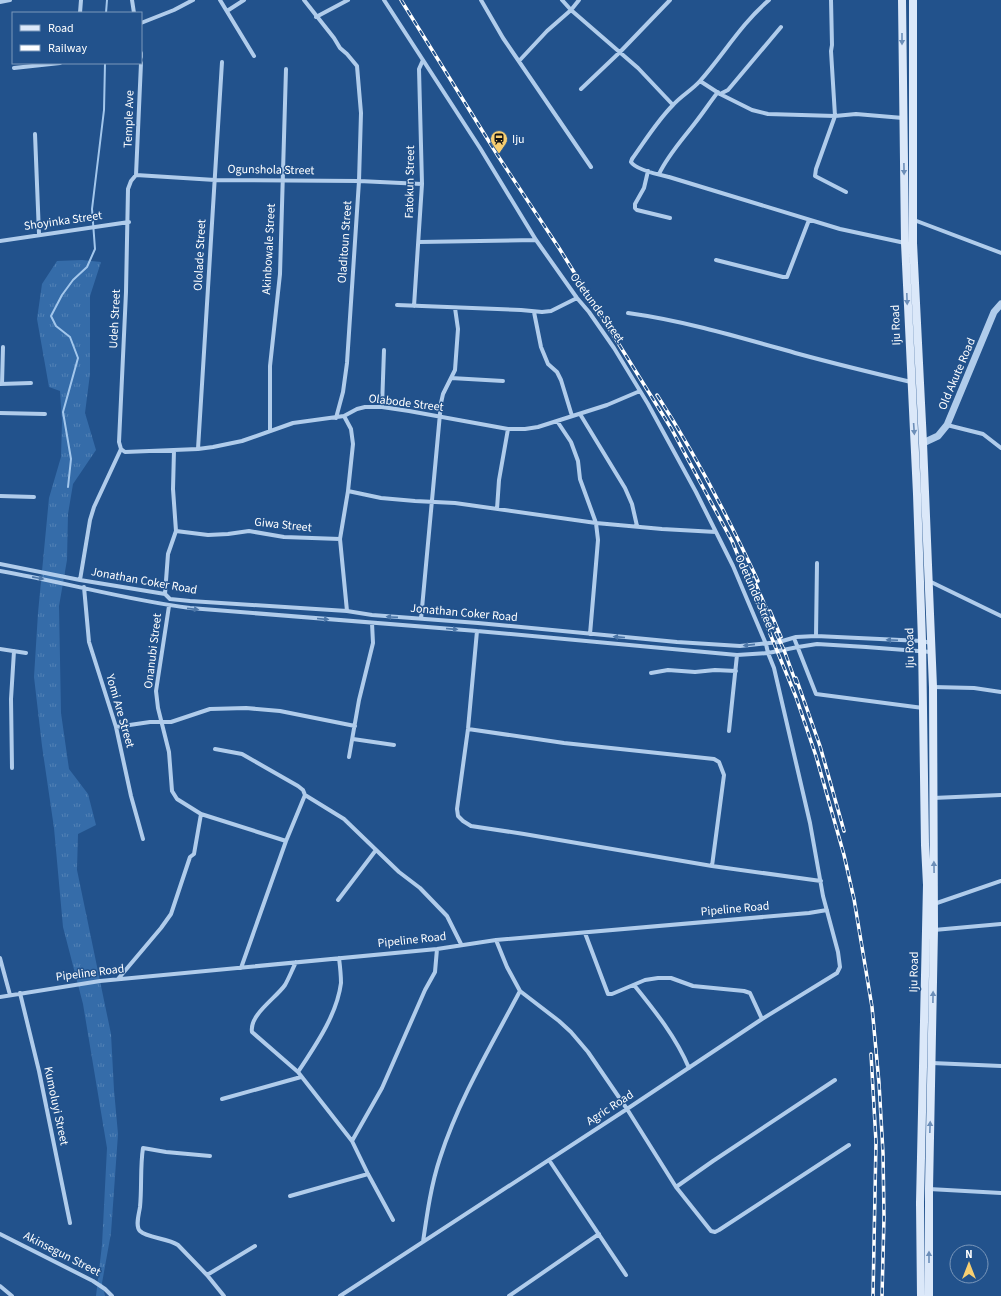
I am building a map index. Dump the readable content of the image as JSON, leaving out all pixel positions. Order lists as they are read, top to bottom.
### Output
{
  "streets": {
    "main road": ["Iju Road"],
    "street": [
      "Temple Ave",
      "Ogunshola Street",
      "Fatokun Street",
      "Shoyinka Street",
      "Oladitoun Street",
      "Akinbowale Street",
      "Ololade Street",
      "Odetunde Street",
      "Udeh Street",
      "Old Akute Road",
      "Olabode Street",
      "Giwa Street",
      "Jonathan Coker Road",
      "Onanubi Street",
      "Yomi Are Street",
      "Pipeline Road",
      "Kumoluyi Street",
      "Agric Road",
      "Akinsegun Street"
    ]
  },
  "crossings": [
    ["Temple Ave", "Ogunshola Street"],
    ["Temple Ave", "Udeh Street"],
    ["Ogunshola Street", "Fatokun Street"],
    ["Ogunshola Street", "Oladitoun Street"],
    ["Ogunshola Street", "Akinbowale Street"],
    ["Ogunshola Street", "Ololade Street"],
    ["Ogunshola Street", "Udeh Street"],
    ["Fatokun Street", "Odetunde Street"],
    ["Shoyinka Street", "Udeh Street"],
    ["Oladitoun Street", "Olabode Street"],
    ["Akinbowale Street", "Olabode Street"],
    ["Ololade Street", "Olabode Street"],
    ["Odetunde Street", "Olabode Street"],
    ["Odetunde Street", "Jonathan Coker Road"],
    ["Odetunde Street", "Pipeline Road"],
    ["Odetunde Street", "Agric Road"],
    ["Udeh Street", "Olabode Street"],
    ["Iju Road", "Old Akute Road"],
    ["Iju Road", "Jonathan Coker Road"],
    ["Jonathan Coker Road", "Onanubi Street"],
    ["Jonathan Coker Road", "Yomi Are Street"],
    ["Pipeline Road", "Kumoluyi Street"],
    ["Pipeline Road", "Agric Road"]
  ],
  "places": {
    "station": ["Iju"]
  },
  "legend": ["Road", "Railway"],
  "north": "top"
}
